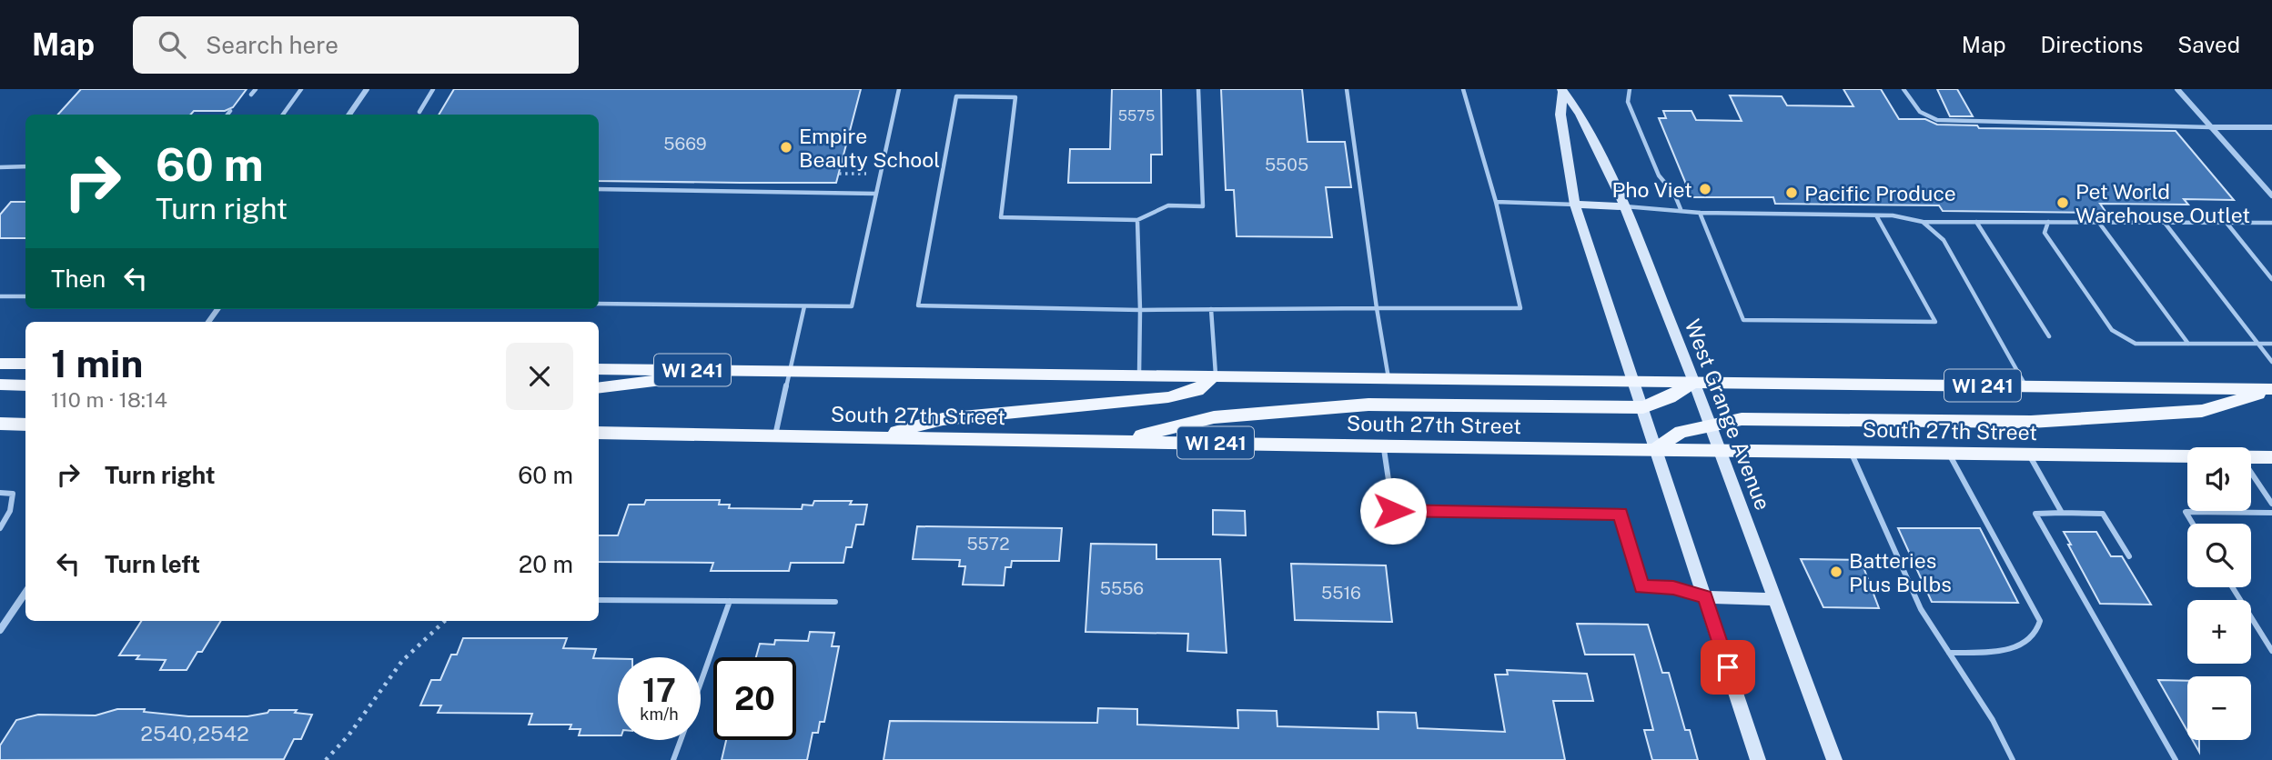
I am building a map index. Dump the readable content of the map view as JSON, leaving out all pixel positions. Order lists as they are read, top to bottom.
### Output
{
  "streets": {
    "main road": ["WI 241", "South 27th Street"],
    "street": ["West Grange Avenue"]
  },
  "crossings": [
    ["West Grange Avenue", "South 27th Street"]
  ],
  "places": [
    "Empire Beauty School",
    "Pho Viet",
    "Pacific Produce",
    "Pet World Warehouse Outlet",
    "Batteries Plus Bulbs"
  ],
  "house_numbers": [
    "5575",
    "5669",
    "5505",
    "5572",
    "5556",
    "5516",
    "2540,2542"
  ],
  "page": {
    "header": "Map",
    "search": "Search here",
    "nav": ["Map", "Directions", "Saved"],
    "turn": ["60 m", "Turn right"],
    "then": "Then",
    "heading": ["1 min", "110 m · 18:14"],
    "list": [
      {
        "name": "Turn right",
        "value": "60 m"
      },
      {
        "name": "Turn left",
        "value": "20 m"
      }
    ],
    "map_buttons": ["+", "−"],
    "speed": "17 km/h",
    "limit": "20"
  }
}
